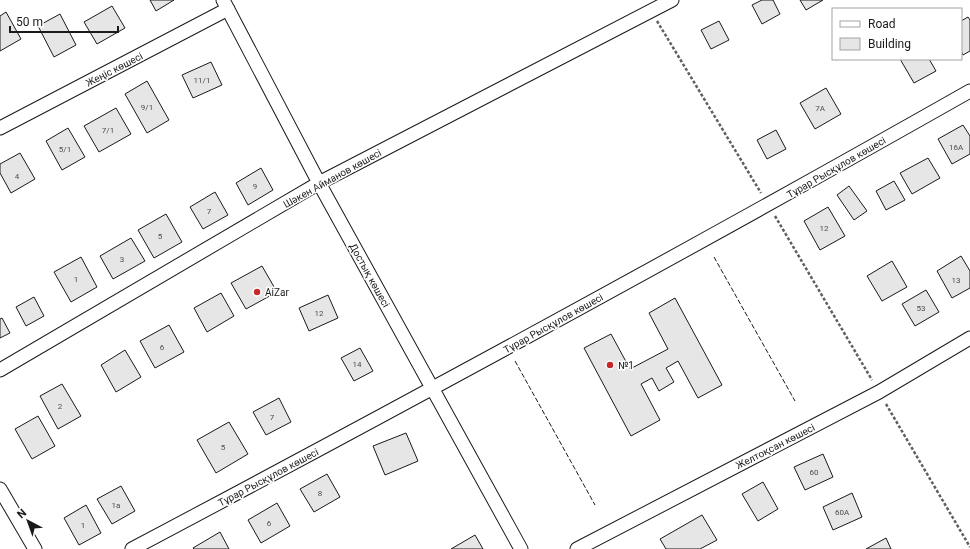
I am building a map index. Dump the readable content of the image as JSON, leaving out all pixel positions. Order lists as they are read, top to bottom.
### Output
{
  "streets": {
    "street": [
      "Жеңіс көшесі",
      "Тұрар Рысқұлов көшесі",
      "Шәкен Айманов көшесі",
      "Достық көшесі",
      "Желтоқсан көшесі"
    ]
  },
  "crossings": [
    ["Жеңіс көшесі", "Достық көшесі"],
    ["Тұрар Рысқұлов көшесі", "Достық көшесі"],
    ["Шәкен Айманов көшесі", "Достық көшесі"]
  ],
  "places": ["AiZar", "№1"],
  "house_numbers": [
    "11/1",
    "9/1",
    "7А",
    "7/1",
    "16А",
    "5/1",
    "4",
    "9",
    "7",
    "12",
    "5",
    "3",
    "1",
    "13",
    "53",
    "12",
    "6",
    "14",
    "2",
    "7",
    "5",
    "60",
    "8",
    "1а",
    "60А",
    "6",
    "1"
  ],
  "legend": ["Road", "Building"],
  "scale_bar": "50 m",
  "north": "top left"
}
